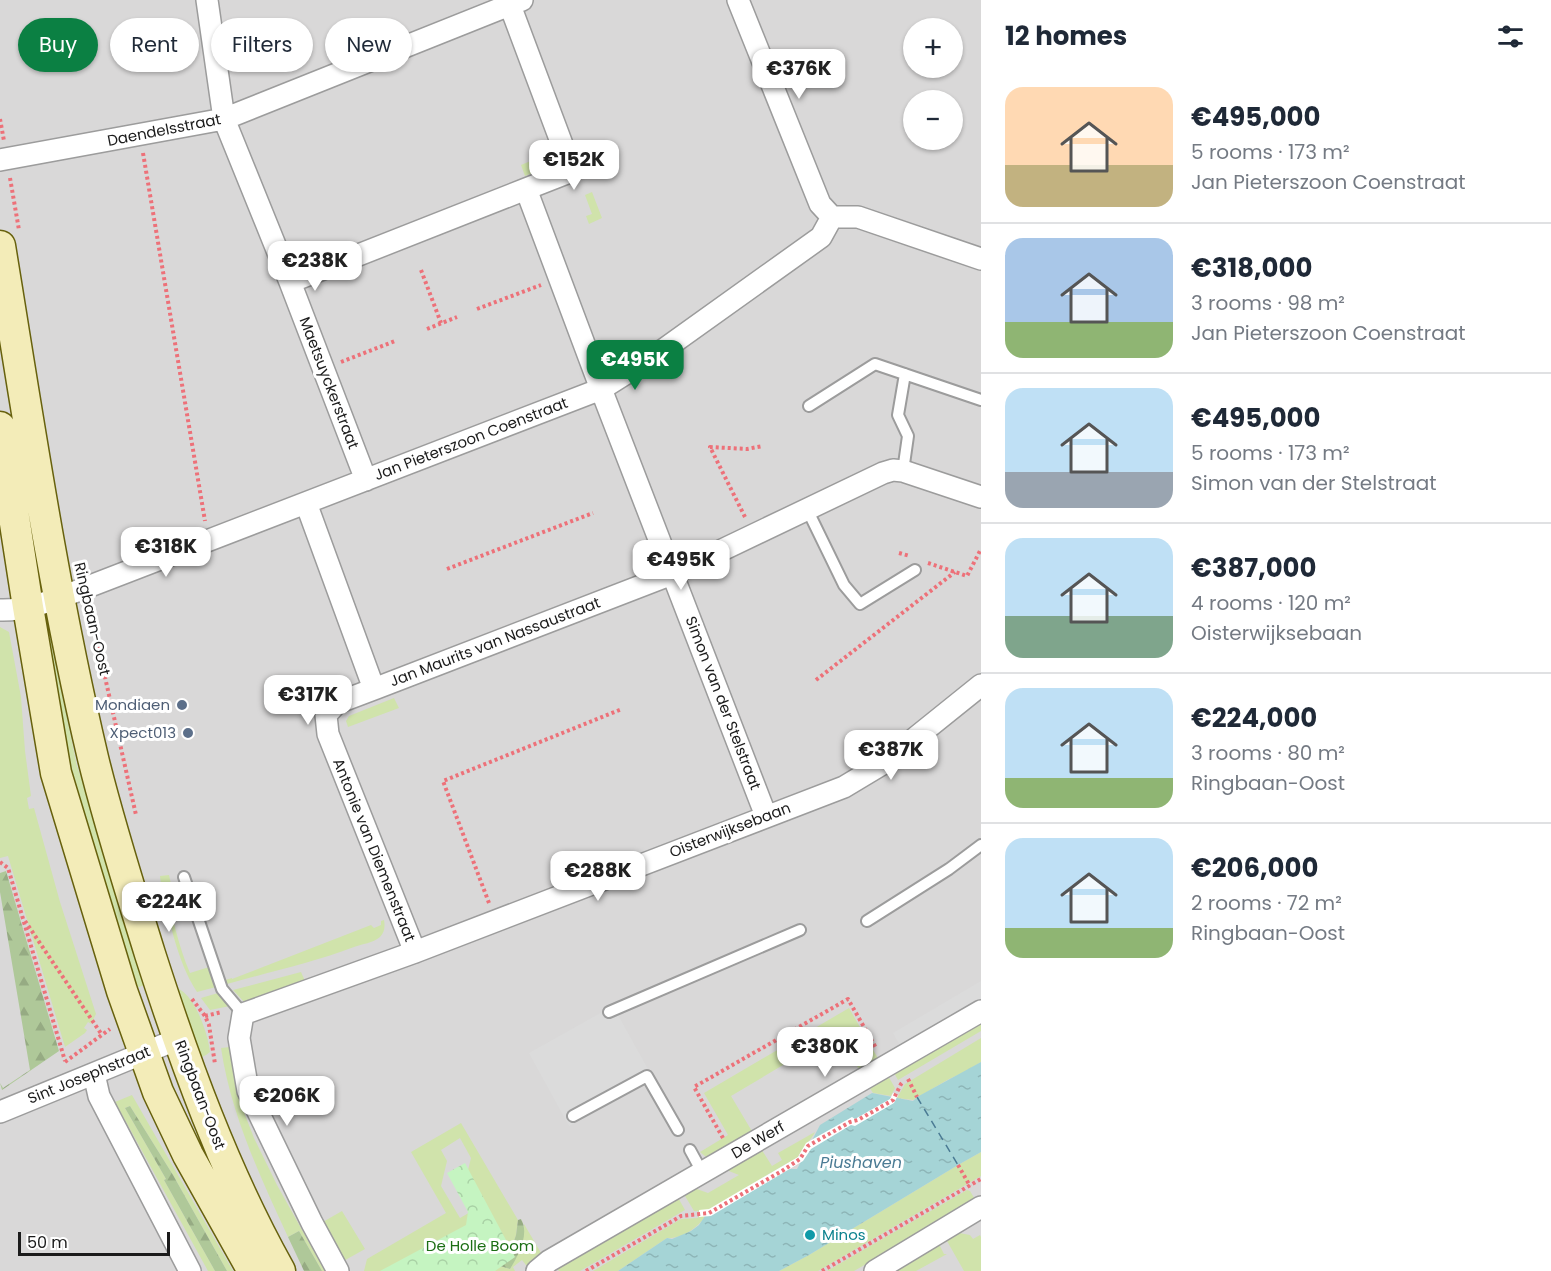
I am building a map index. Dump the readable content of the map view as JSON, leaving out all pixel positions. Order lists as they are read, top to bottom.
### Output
{
  "streets": {
    "main road": ["Ringbaan-Oost"],
    "street": [
      "Daendelsstraat",
      "Maetsuyckerstraat",
      "Jan Pieterszoon Coenstraat",
      "Jan Maurits van Nassaustraat",
      "Simon van der Stelstraat",
      "Oisterwijksebaan",
      "Antonie van Diemenstraat",
      "Sint Josephstraat",
      "De Werf"
    ]
  },
  "crossings": [
    ["Daendelsstraat", "Maetsuyckerstraat"],
    ["Maetsuyckerstraat", "Jan Pieterszoon Coenstraat"],
    ["Jan Pieterszoon Coenstraat", "Ringbaan-Oost"],
    ["Jan Pieterszoon Coenstraat", "Simon van der Stelstraat"],
    ["Ringbaan-Oost", "Sint Josephstraat"],
    ["Jan Maurits van Nassaustraat", "Simon van der Stelstraat"],
    ["Jan Maurits van Nassaustraat", "Antonie van Diemenstraat"],
    ["Simon van der Stelstraat", "Oisterwijksebaan"],
    ["Oisterwijksebaan", "Antonie van Diemenstraat"]
  ],
  "water": ["Piushaven"],
  "parks": ["De Holle Boom"],
  "places": ["Mondiaen", "Xpect013", "Minos"],
  "scale_bar": "50 m",
  "page": {
    "heading": "12 homes",
    "map_buttons": ["+", "−"],
    "chip": [
      "Buy",
      "Rent",
      "Filters",
      "New"
    ],
    "price": [
      "€376K",
      "€152K",
      "€238K",
      "€495K",
      "€318K",
      "€495K",
      "€317K",
      "€387K",
      "€288K",
      "€224K",
      "€380K",
      "€206K"
    ],
    "list": [
      {
        "name": "€495,000",
        "note": "5 rooms · 173 m² · Jan Pieterszoon Coenstraat"
      },
      {
        "name": "€318,000",
        "note": "3 rooms · 98 m² · Jan Pieterszoon Coenstraat"
      },
      {
        "name": "€495,000",
        "note": "5 rooms · 173 m² · Simon van der Stelstraat"
      },
      {
        "name": "€387,000",
        "note": "4 rooms · 120 m² · Oisterwijksebaan"
      },
      {
        "name": "€224,000",
        "note": "3 rooms · 80 m² · Ringbaan-Oost"
      },
      {
        "name": "€206,000",
        "note": "2 rooms · 72 m² · Ringbaan-Oost"
      }
    ],
    "scale": "50 m"
  }
}
